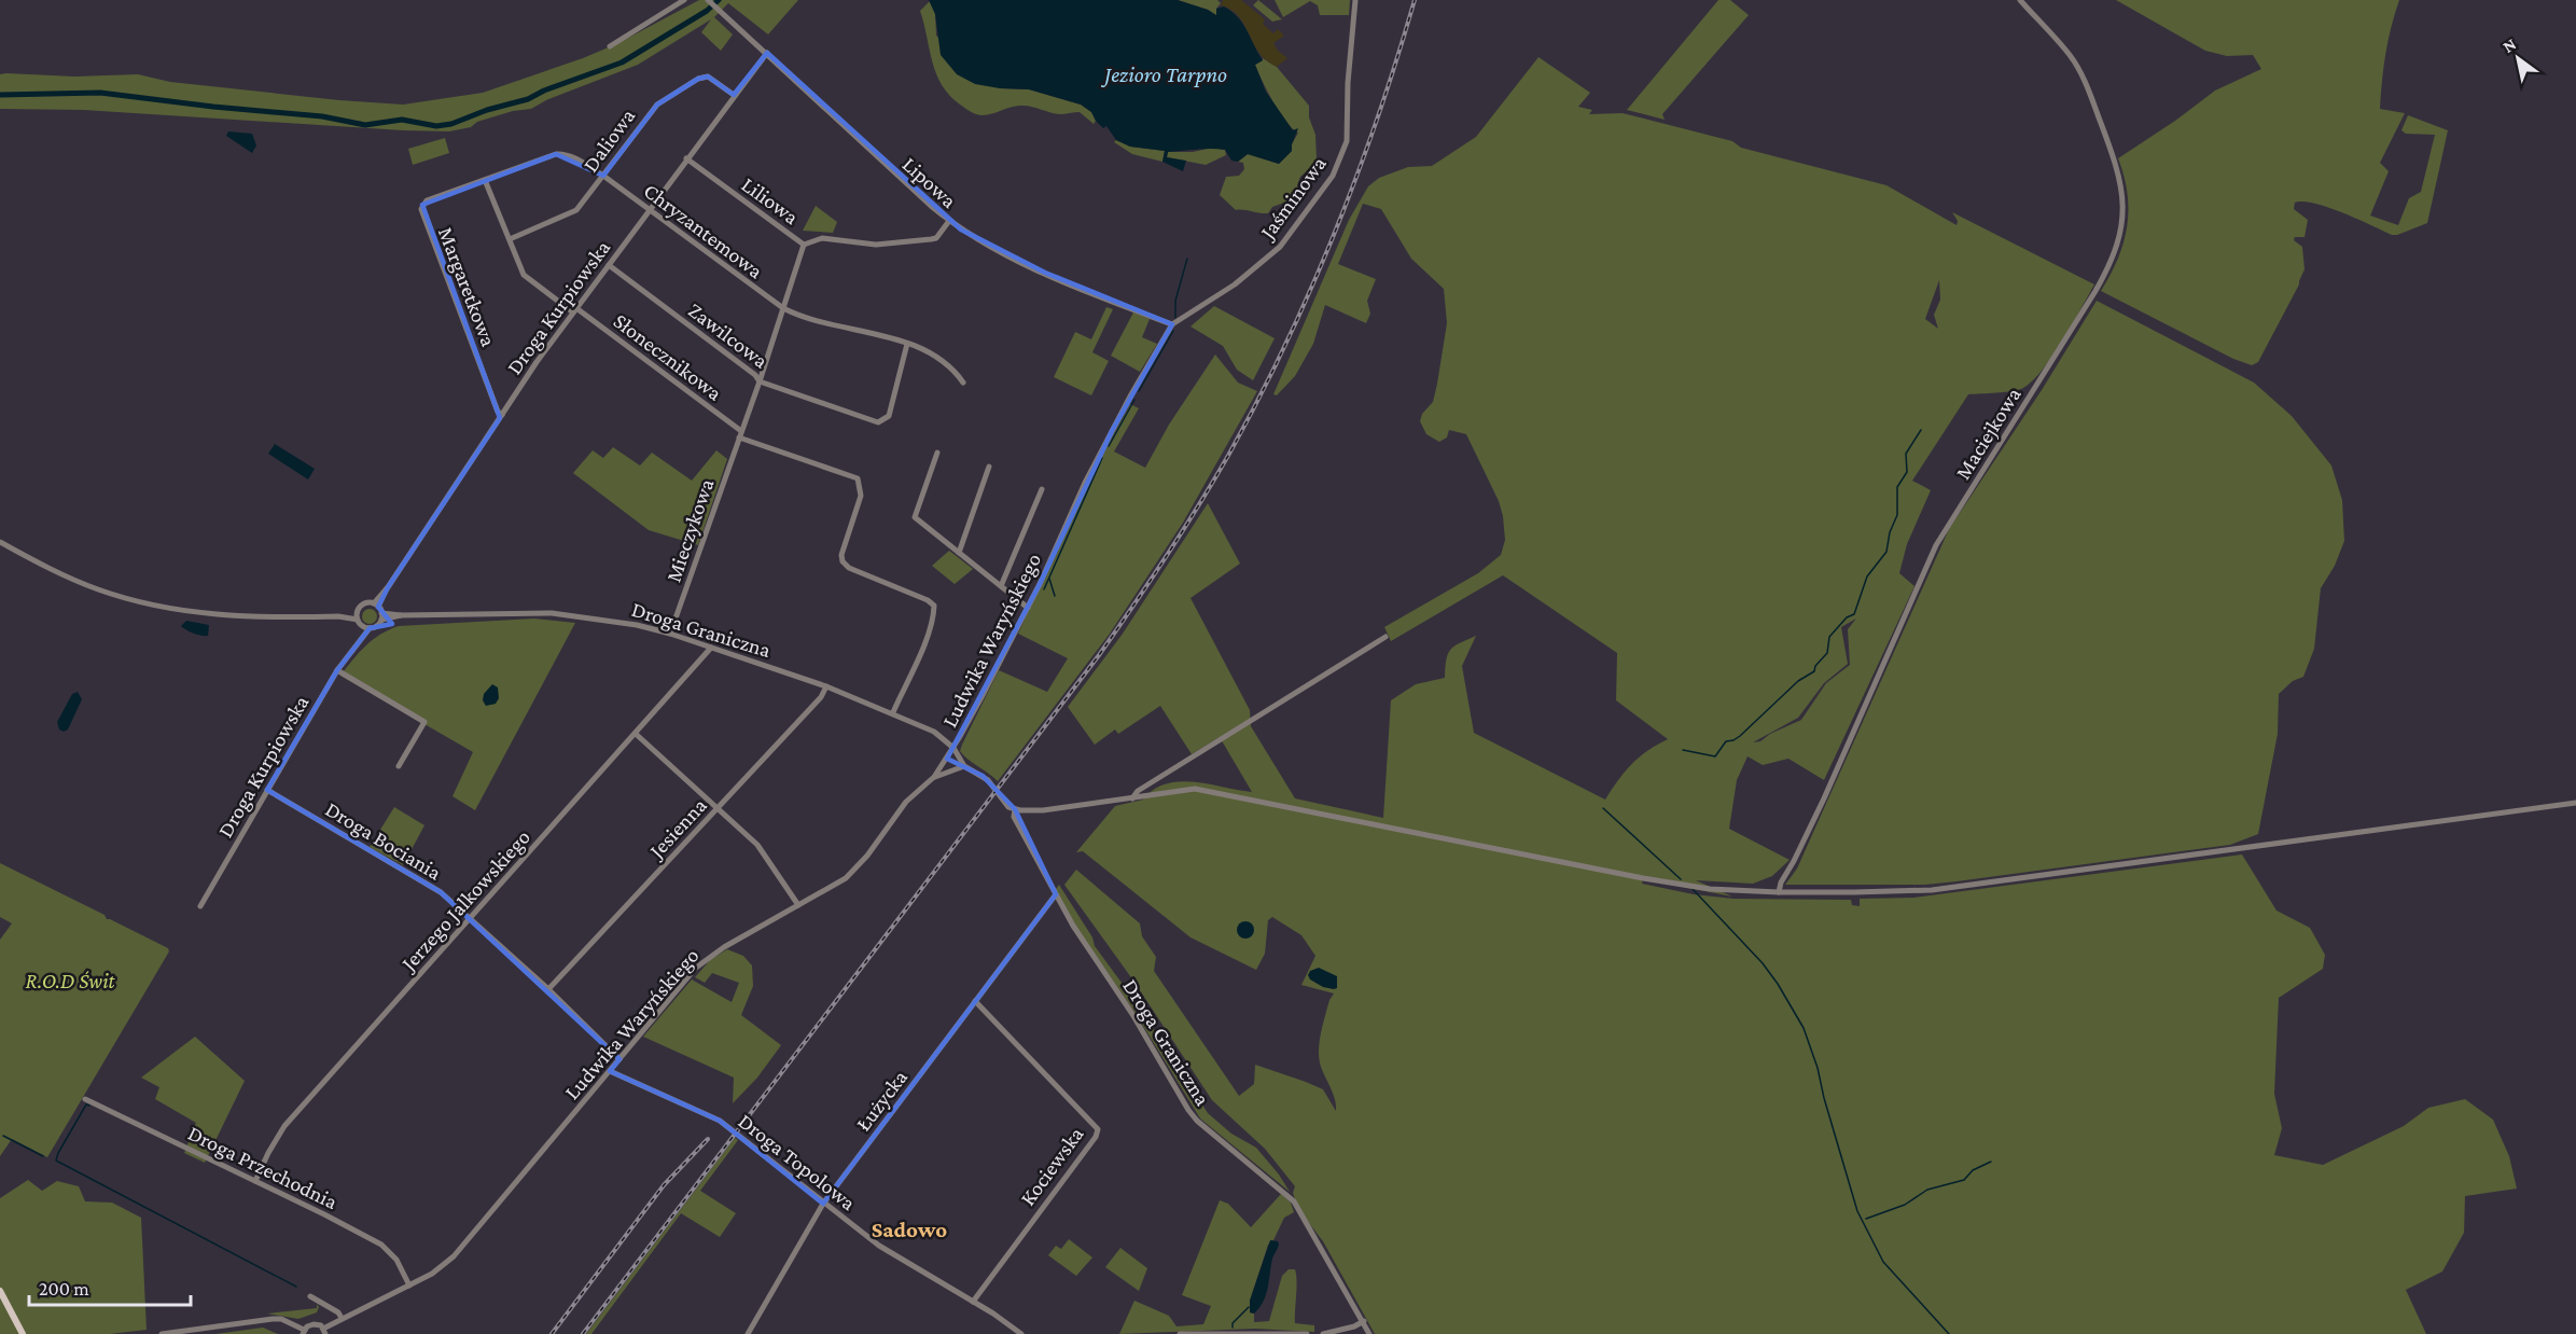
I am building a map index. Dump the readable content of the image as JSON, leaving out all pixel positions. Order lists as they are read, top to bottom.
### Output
{
  "streets": {
    "street": [
      "Daliowa",
      "Lipowa",
      "Jaśminowa",
      "Liliowa",
      "Chryzantemowa",
      "Margaretkowa",
      "Droga Kurpiowska",
      "Zawilcowa",
      "Słonecznikowa",
      "Maciejkowa",
      "Mieczykowa",
      "Droga Graniczna",
      "Ludwika Waryńskiego",
      "Jesienna",
      "Droga Bociania",
      "Jerzego Jalkowskiego",
      "Łużycka",
      "Droga Topolowa",
      "Kociewska",
      "Droga Przechodnia"
    ]
  },
  "crossings": [
    ["Daliowa", "Chryzantemowa"],
    ["Daliowa", "Droga Kurpiowska"],
    ["Daliowa", "Słonecznikowa"],
    ["Lipowa", "Jaśminowa"],
    ["Lipowa", "Liliowa"],
    ["Lipowa", "Droga Kurpiowska"],
    ["Lipowa", "Ludwika Waryńskiego"],
    ["Jaśminowa", "Ludwika Waryńskiego"],
    ["Liliowa", "Droga Kurpiowska"],
    ["Liliowa", "Mieczykowa"],
    ["Chryzantemowa", "Margaretkowa"],
    ["Chryzantemowa", "Droga Kurpiowska"],
    ["Chryzantemowa", "Zawilcowa"],
    ["Chryzantemowa", "Słonecznikowa"],
    ["Chryzantemowa", "Mieczykowa"],
    ["Margaretkowa", "Droga Kurpiowska"],
    ["Droga Kurpiowska", "Zawilcowa"],
    ["Droga Kurpiowska", "Słonecznikowa"],
    ["Droga Kurpiowska", "Droga Graniczna"],
    ["Droga Kurpiowska", "Droga Bociania"],
    ["Zawilcowa", "Mieczykowa"],
    ["Słonecznikowa", "Mieczykowa"],
    ["Mieczykowa", "Droga Graniczna"],
    ["Droga Graniczna", "Ludwika Waryńskiego"],
    ["Droga Graniczna", "Jesienna"],
    ["Droga Graniczna", "Jerzego Jalkowskiego"],
    ["Droga Graniczna", "Łużycka"],
    ["Ludwika Waryńskiego", "Droga Bociania"],
    ["Ludwika Waryńskiego", "Droga Topolowa"],
    ["Ludwika Waryńskiego", "Droga Przechodnia"],
    ["Jesienna", "Droga Bociania"],
    ["Droga Bociania", "Jerzego Jalkowskiego"],
    ["Jerzego Jalkowskiego", "Droga Przechodnia"],
    ["Łużycka", "Droga Topolowa"],
    ["Łużycka", "Kociewska"],
    ["Droga Topolowa", "Kociewska"]
  ],
  "districts": ["Sadowo"],
  "water": ["Jezioro Tarpno"],
  "parks": ["R.O.D Świt"],
  "scale_bar": "200 m",
  "north": "top left"
}
